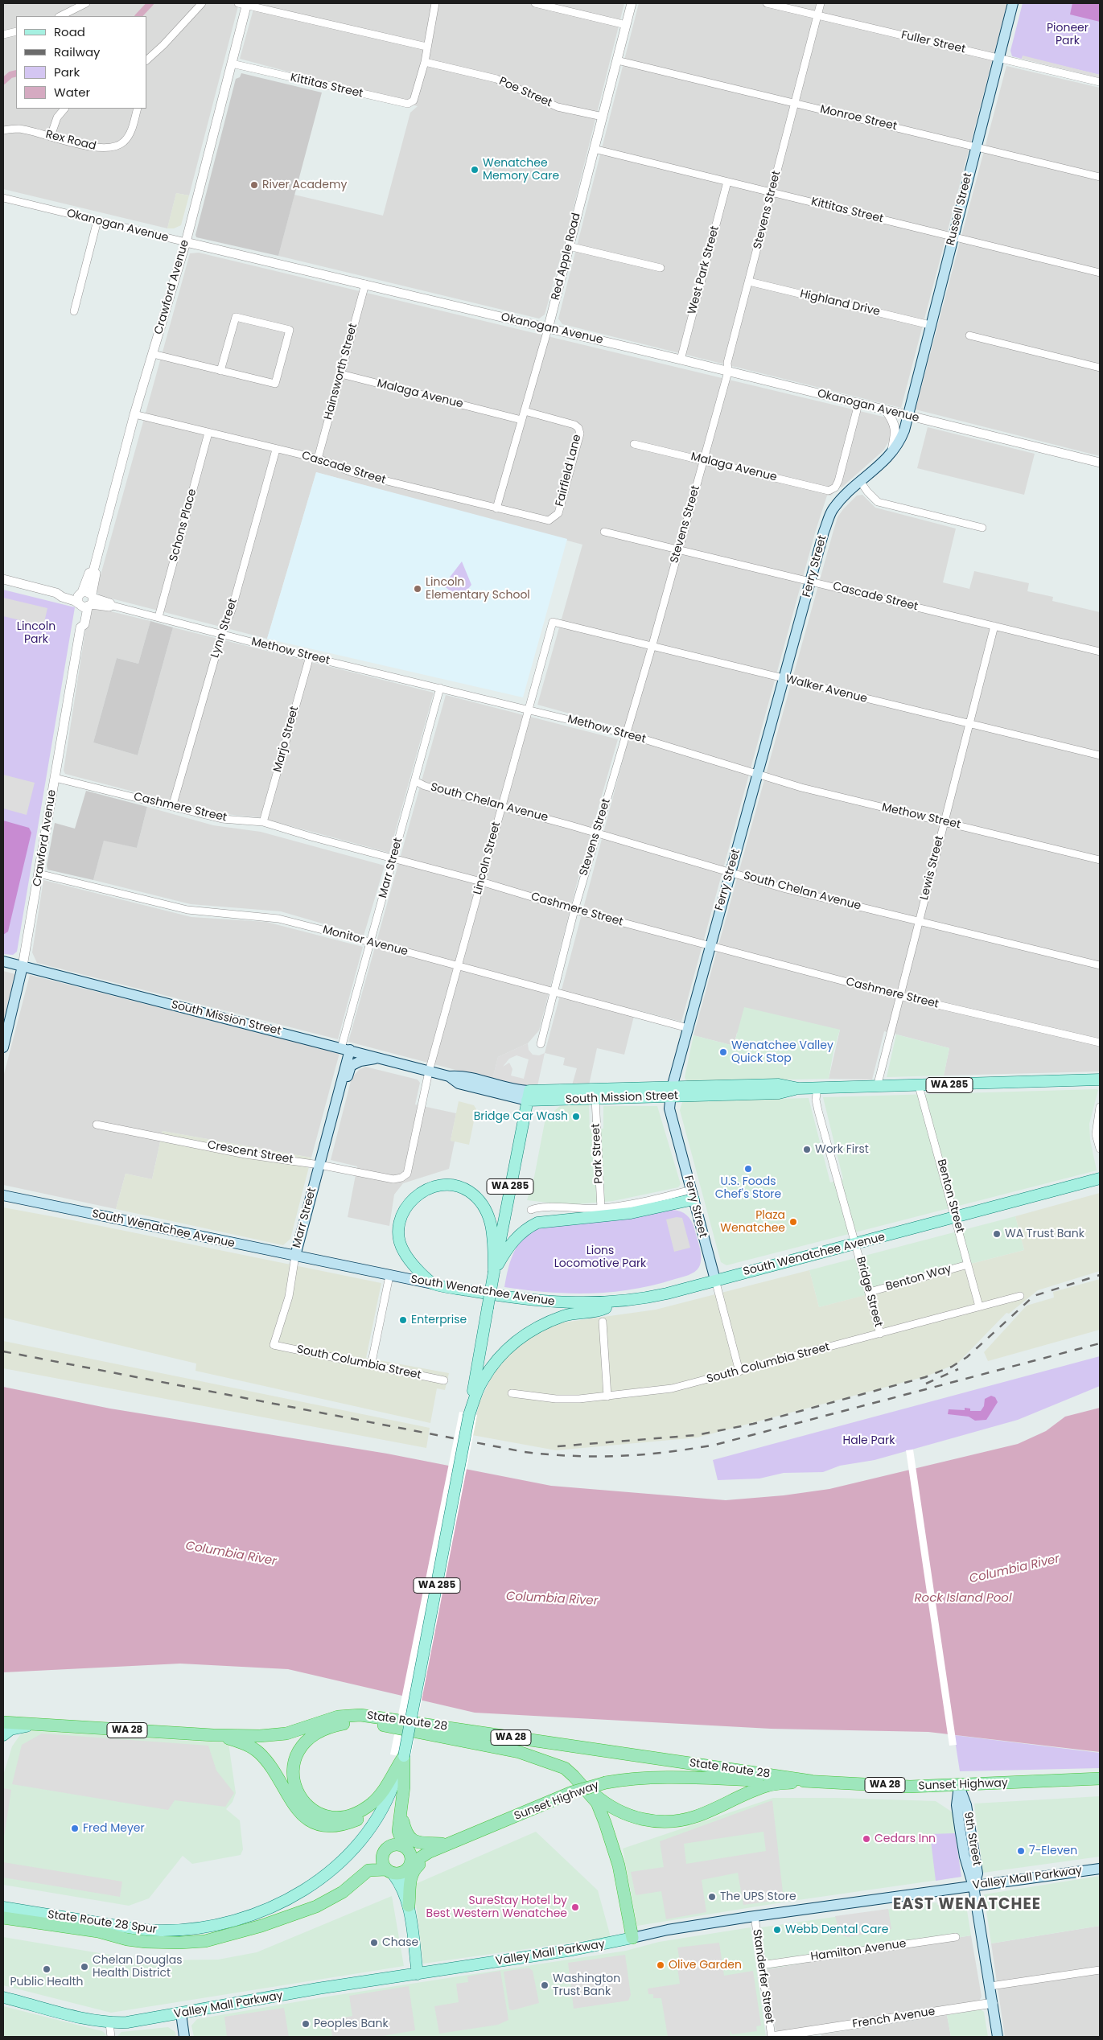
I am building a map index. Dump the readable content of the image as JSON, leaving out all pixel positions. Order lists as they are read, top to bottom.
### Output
{
  "streets": {
    "highway": ["State Route 28", "WA 28", "Sunset Highway"],
    "main road": [
      "Russell Street",
      "Crawford Avenue",
      "Ferry Street",
      "Marr Street",
      "South Mission Street",
      "WA 285",
      "South Wenatchee Avenue",
      "9th Street",
      "Valley Mall Parkway",
      "State Route 28 Spur"
    ],
    "street": [
      "Fuller Street",
      "Kittitas Street",
      "Poe Street",
      "Monroe Street",
      "Rex Road",
      "Stevens Street",
      "Okanogan Avenue",
      "Red Apple Road",
      "West Park Street",
      "Highland Drive",
      "Hainsworth Street",
      "Malaga Avenue",
      "Cascade Street",
      "Fairfield Lane",
      "Schons Place",
      "Lynn Street",
      "Methow Street",
      "Walker Avenue",
      "Marjo Street",
      "South Chelan Avenue",
      "Cashmere Street",
      "Lincoln Street",
      "Lewis Street",
      "Monitor Avenue",
      "Crescent Street",
      "Park Street",
      "Benton Street",
      "Benton Way",
      "Bridge Street",
      "South Columbia Street",
      "Hamilton Avenue",
      "Standerfer Street",
      "French Avenue"
    ]
  },
  "crossings": [
    ["Fuller Street", "Russell Street"],
    ["Fuller Street", "Stevens Street"],
    ["Kittitas Street", "Poe Street"],
    ["Kittitas Street", "Russell Street"],
    ["Kittitas Street", "Stevens Street"],
    ["Kittitas Street", "Red Apple Road"],
    ["Kittitas Street", "West Park Street"],
    ["Kittitas Street", "Crawford Avenue"],
    ["Poe Street", "Red Apple Road"],
    ["Monroe Street", "Russell Street"],
    ["Monroe Street", "Stevens Street"],
    ["Monroe Street", "Red Apple Road"],
    ["Russell Street", "Okanogan Avenue"],
    ["Russell Street", "Highland Drive"],
    ["Russell Street", "Ferry Street"],
    ["Stevens Street", "Okanogan Avenue"],
    ["Stevens Street", "Highland Drive"],
    ["Stevens Street", "Malaga Avenue"],
    ["Stevens Street", "Cascade Street"],
    ["Stevens Street", "Methow Street"],
    ["Stevens Street", "Walker Avenue"],
    ["Stevens Street", "South Chelan Avenue"],
    ["Stevens Street", "Cashmere Street"],
    ["Stevens Street", "Monitor Avenue"],
    ["Okanogan Avenue", "Red Apple Road"],
    ["Okanogan Avenue", "West Park Street"],
    ["Okanogan Avenue", "Crawford Avenue"],
    ["Okanogan Avenue", "Hainsworth Street"],
    ["Okanogan Avenue", "Malaga Avenue"],
    ["Okanogan Avenue", "Ferry Street"],
    ["Red Apple Road", "Malaga Avenue"],
    ["Red Apple Road", "Cascade Street"],
    ["Red Apple Road", "Fairfield Lane"],
    ["Crawford Avenue", "Cascade Street"],
    ["Crawford Avenue", "Methow Street"],
    ["Crawford Avenue", "Cashmere Street"],
    ["Crawford Avenue", "Monitor Avenue"],
    ["Crawford Avenue", "South Mission Street"],
    ["Hainsworth Street", "Malaga Avenue"],
    ["Hainsworth Street", "Cascade Street"],
    ["Cascade Street", "Fairfield Lane"],
    ["Cascade Street", "Schons Place"],
    ["Cascade Street", "Ferry Street"],
    ["Cascade Street", "Lynn Street"],
    ["Cascade Street", "Lewis Street"],
    ["Schons Place", "Methow Street"],
    ["Ferry Street", "Methow Street"],
    ["Ferry Street", "Walker Avenue"],
    ["Ferry Street", "South Chelan Avenue"],
    ["Ferry Street", "Cashmere Street"],
    ["Ferry Street", "Monitor Avenue"],
    ["Ferry Street", "South Mission Street"],
    ["Ferry Street", "South Wenatchee Avenue"],
    ["Ferry Street", "South Columbia Street"],
    ["Lynn Street", "Methow Street"],
    ["Lynn Street", "Cashmere Street"],
    ["Methow Street", "Marjo Street"],
    ["Methow Street", "Lincoln Street"],
    ["Methow Street", "Marr Street"],
    ["Methow Street", "Lewis Street"],
    ["Walker Avenue", "Lincoln Street"],
    ["Walker Avenue", "Lewis Street"],
    ["Marjo Street", "Cashmere Street"],
    ["South Chelan Avenue", "Lincoln Street"],
    ["South Chelan Avenue", "Marr Street"],
    ["South Chelan Avenue", "Lewis Street"],
    ["Cashmere Street", "Lincoln Street"],
    ["Cashmere Street", "Marr Street"],
    ["Cashmere Street", "Lewis Street"],
    ["Lincoln Street", "Monitor Avenue"],
    ["Lincoln Street", "South Mission Street"],
    ["Lincoln Street", "Crescent Street"],
    ["Marr Street", "Monitor Avenue"],
    ["Marr Street", "South Mission Street"],
    ["Marr Street", "Crescent Street"],
    ["Marr Street", "South Wenatchee Avenue"],
    ["Marr Street", "South Columbia Street"],
    ["Lewis Street", "South Mission Street"],
    ["South Mission Street", "WA 285"],
    ["South Mission Street", "Park Street"],
    ["South Mission Street", "Benton Street"],
    ["South Mission Street", "Bridge Street"],
    ["WA 285", "WA 28"],
    ["WA 285", "State Route 28 Spur"],
    ["Benton Street", "South Wenatchee Avenue"],
    ["Benton Street", "Benton Way"],
    ["Benton Street", "South Columbia Street"],
    ["South Wenatchee Avenue", "Bridge Street"],
    ["Benton Way", "Bridge Street"],
    ["Bridge Street", "South Columbia Street"],
    ["State Route 28", "Sunset Highway"],
    ["WA 28", "Sunset Highway"],
    ["WA 28", "State Route 28 Spur"],
    ["Sunset Highway", "9th Street"],
    ["9th Street", "Valley Mall Parkway"],
    ["9th Street", "French Avenue"],
    ["Valley Mall Parkway", "Standerfer Street"],
    ["Hamilton Avenue", "Standerfer Street"],
    ["Standerfer Street", "French Avenue"]
  ],
  "districts": ["EAST WENATCHEE"],
  "water": ["Columbia River", "Rock Island Pool"],
  "parks": [
    "Pioneer Park",
    "Lincoln Park",
    "Lions Locomotive Park",
    "Hale Park"
  ],
  "places": [
    "Wenatchee Memory Care",
    "River Academy",
    "Lincoln Elementary School",
    "Wenatchee Valley Quick Stop",
    "Bridge Car Wash",
    "Work First",
    "U.S. Foods Chef's Store",
    "Plaza Wenatchee",
    "WA Trust Bank",
    "Enterprise",
    "Fred Meyer",
    "Cedars Inn",
    "7-Eleven",
    "The UPS Store",
    "SureStay Hotel by Best Western Wenatchee",
    "Webb Dental Care",
    "Chase",
    "Olive Garden",
    "Chelan Douglas Health District",
    "Public Health",
    "Washington Trust Bank",
    "Peoples Bank"
  ],
  "legend": [
    "Road",
    "Railway",
    "Park",
    "Water"
  ]
}
